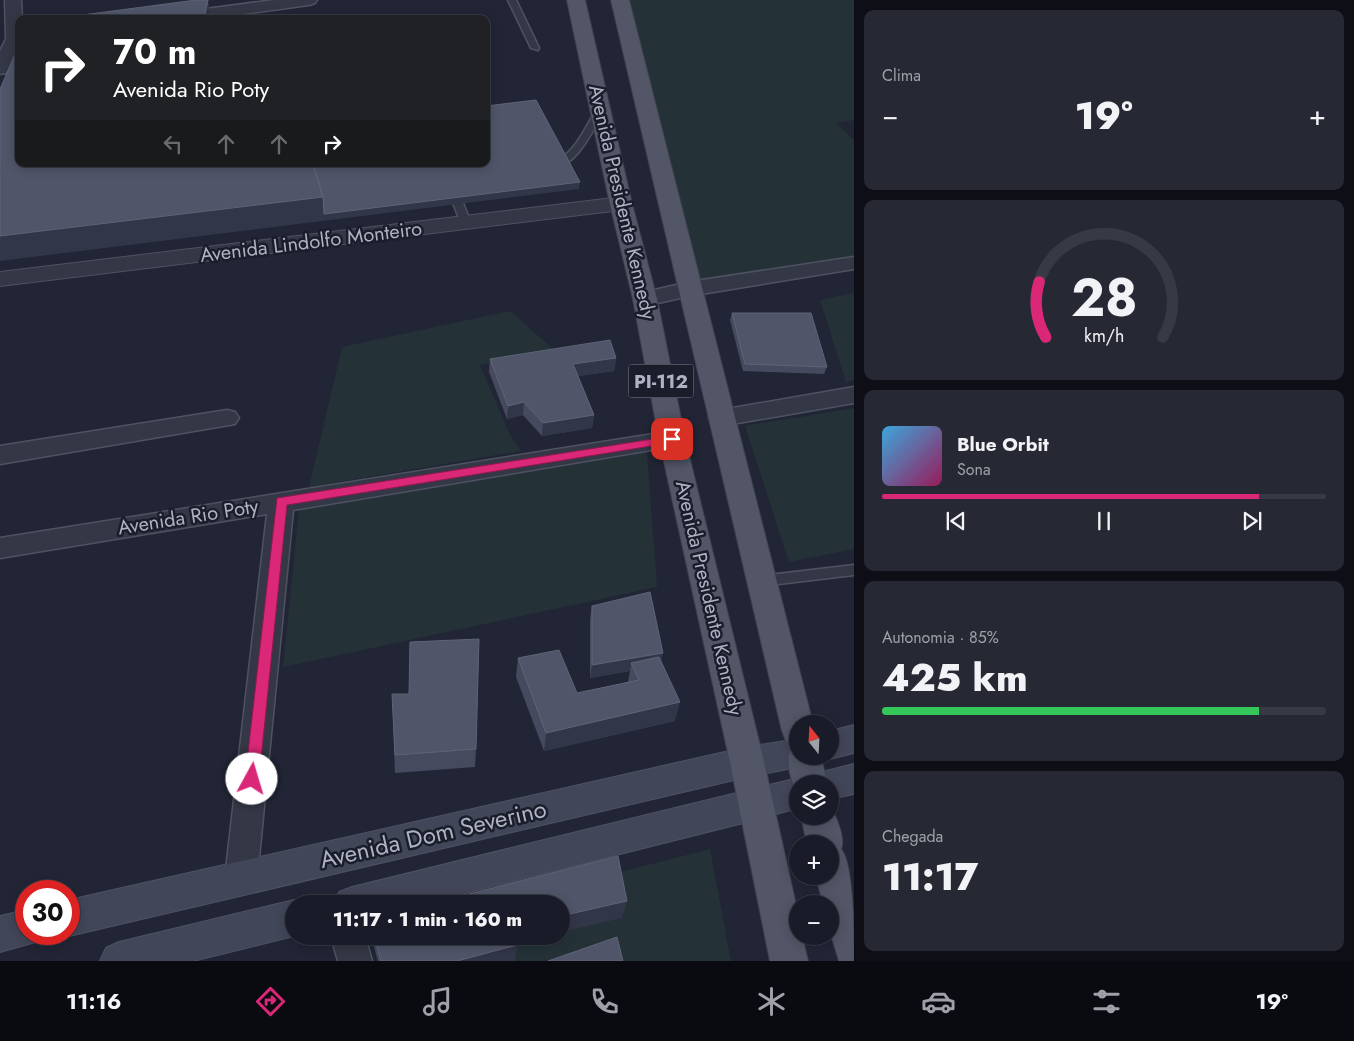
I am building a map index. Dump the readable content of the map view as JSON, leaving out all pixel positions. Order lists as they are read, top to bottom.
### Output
{
  "streets": {
    "main road": ["Avenida Presidente Kennedy", "PI-112", "Avenida Dom Severino"],
    "street": ["Avenida Lindolfo Monteiro", "Avenida Rio Poty"]
  },
  "crossings": [
    ["Avenida Presidente Kennedy", "Avenida Lindolfo Monteiro"],
    ["Avenida Presidente Kennedy", "Avenida Rio Poty"],
    ["Avenida Presidente Kennedy", "Avenida Dom Severino"]
  ],
  "north": "top",
  "page": {
    "tile": [
      "Clima",
      ["Autonomia · 85%", "425 km"],
      ["Chegada", "11:17"]
    ],
    "turn": ["70 m", "Avenida Rio Poty"],
    "heat": ["−", "19°", "+"],
    "song": ["Blue Orbit", "Sona"],
    "map_buttons": ["+", "−"],
    "limit": "30",
    "trip": "11:17 · 1 min · 160 m",
    "tabs": ["11:16", "19°"],
    "gauge": ["28", "km/h"]
  }
}
